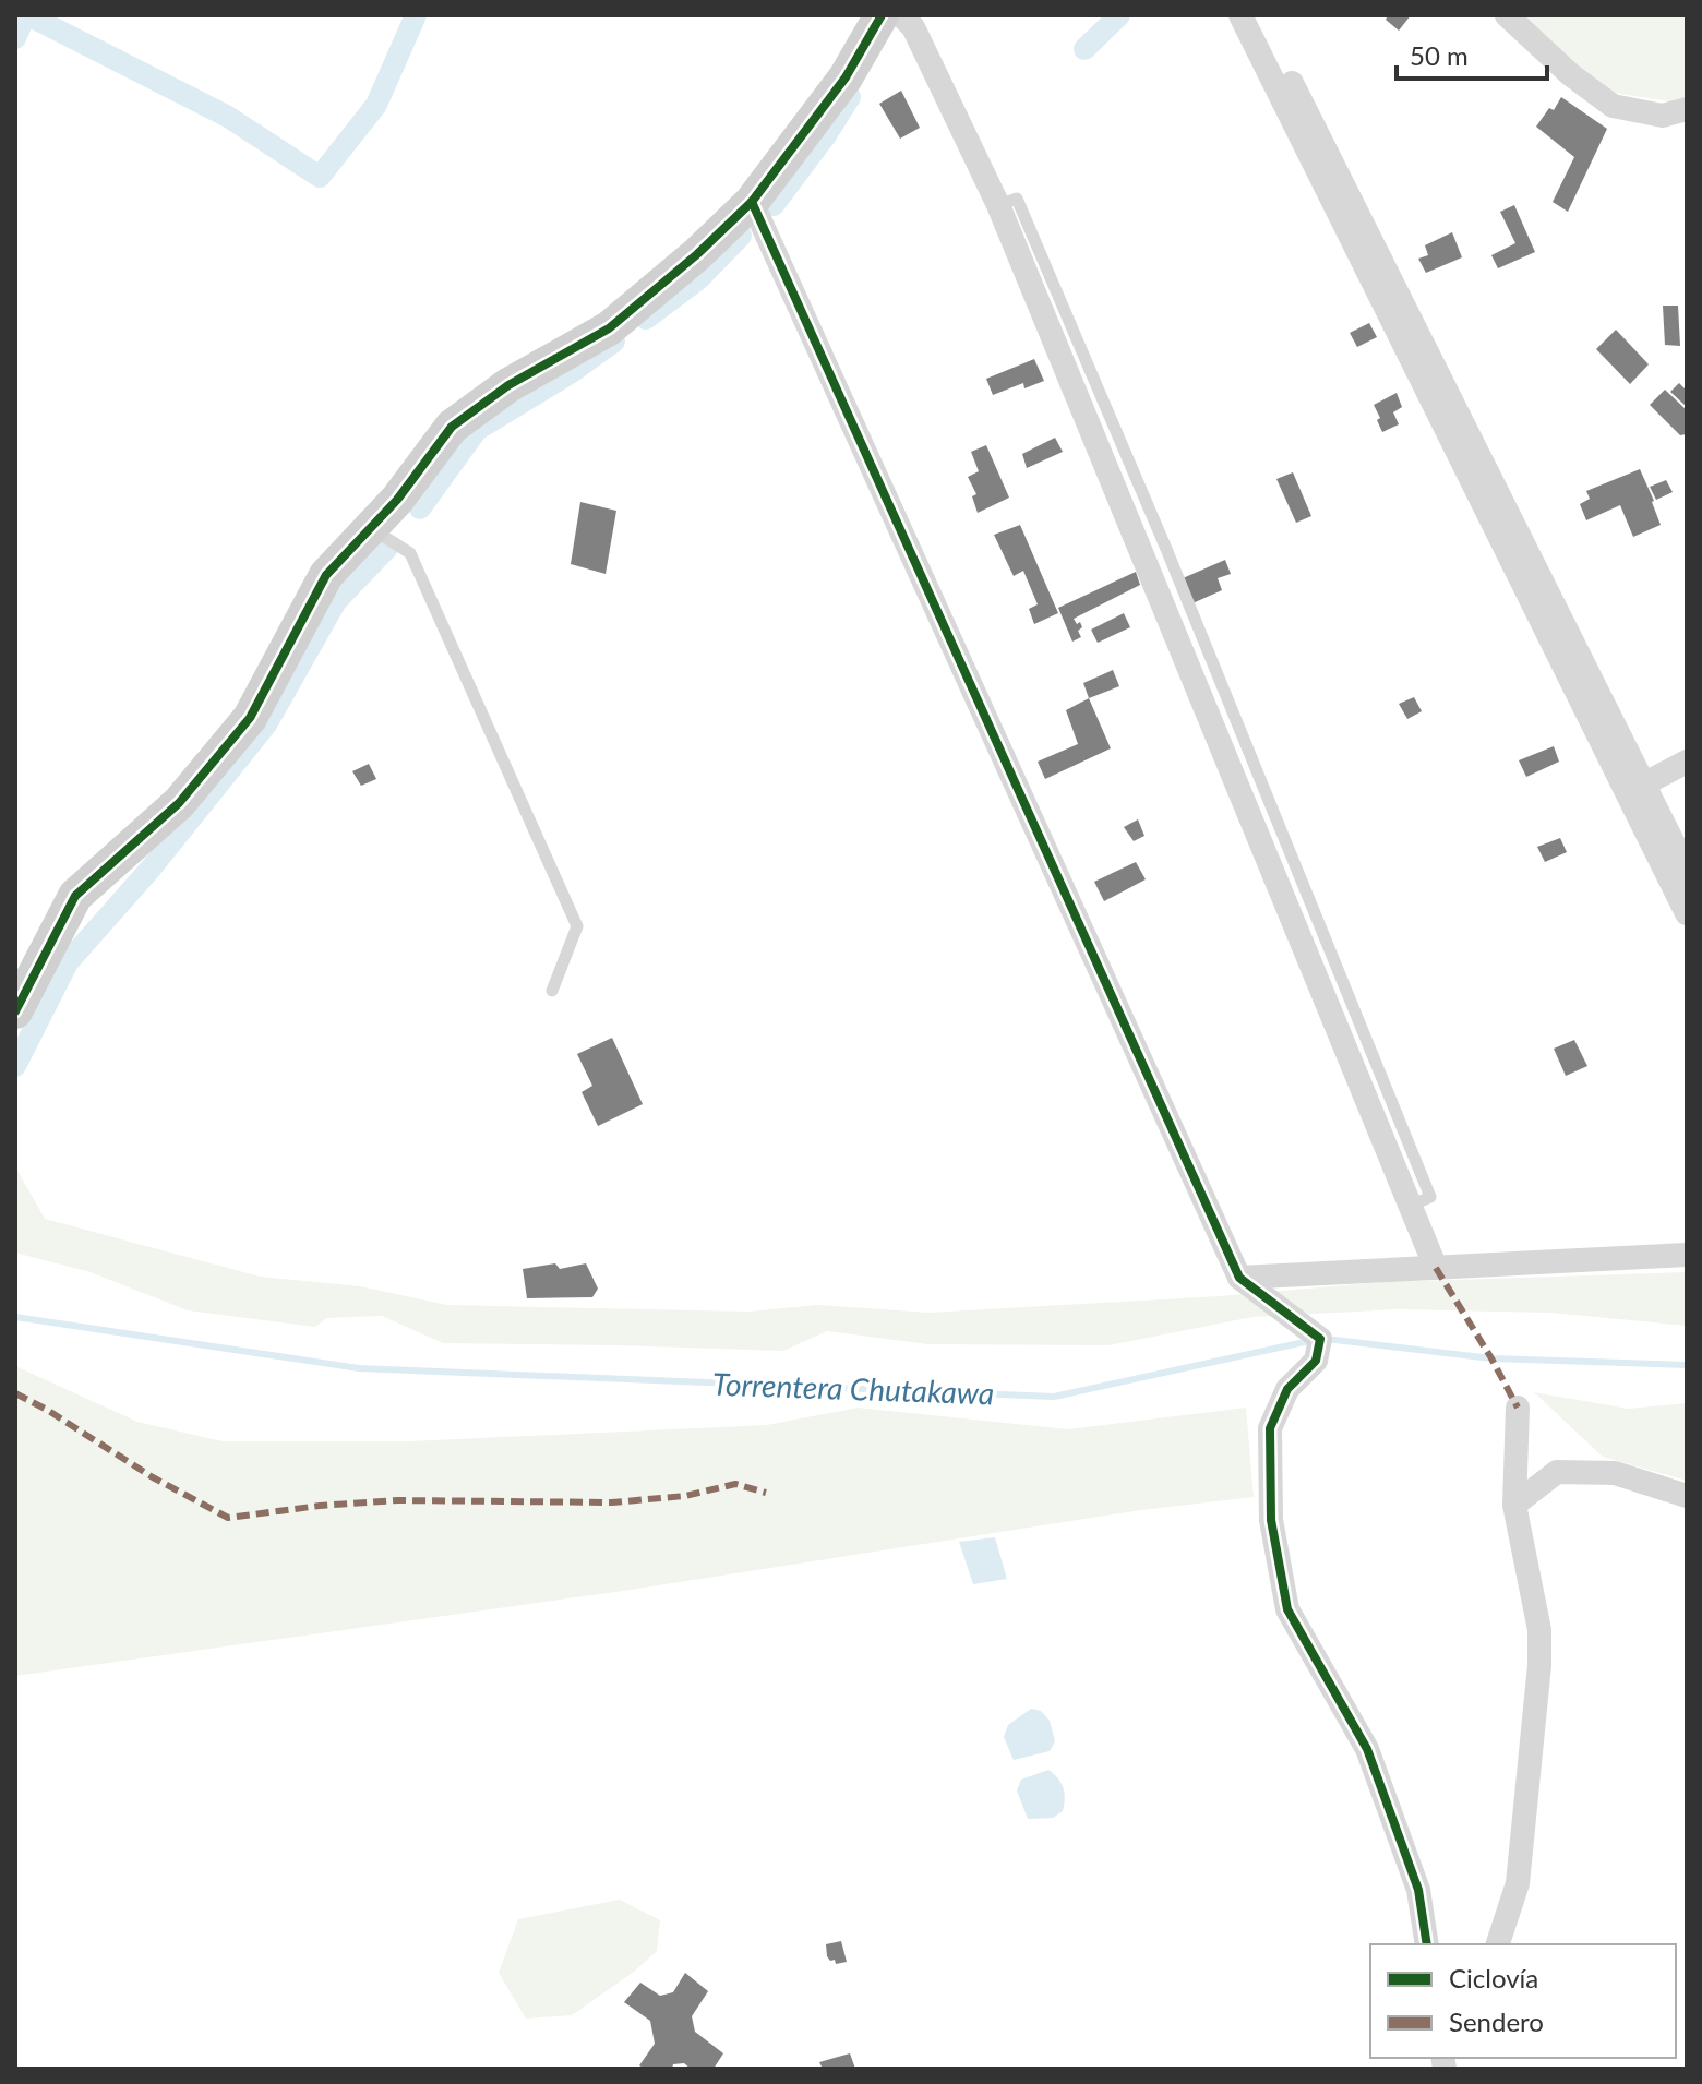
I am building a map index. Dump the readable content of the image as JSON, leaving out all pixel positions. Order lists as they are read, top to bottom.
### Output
{
  "water": ["Torrentera Chutakawa"],
  "legend": ["Ciclovía", "Sendero"],
  "scale_bar": "50 m"
}
